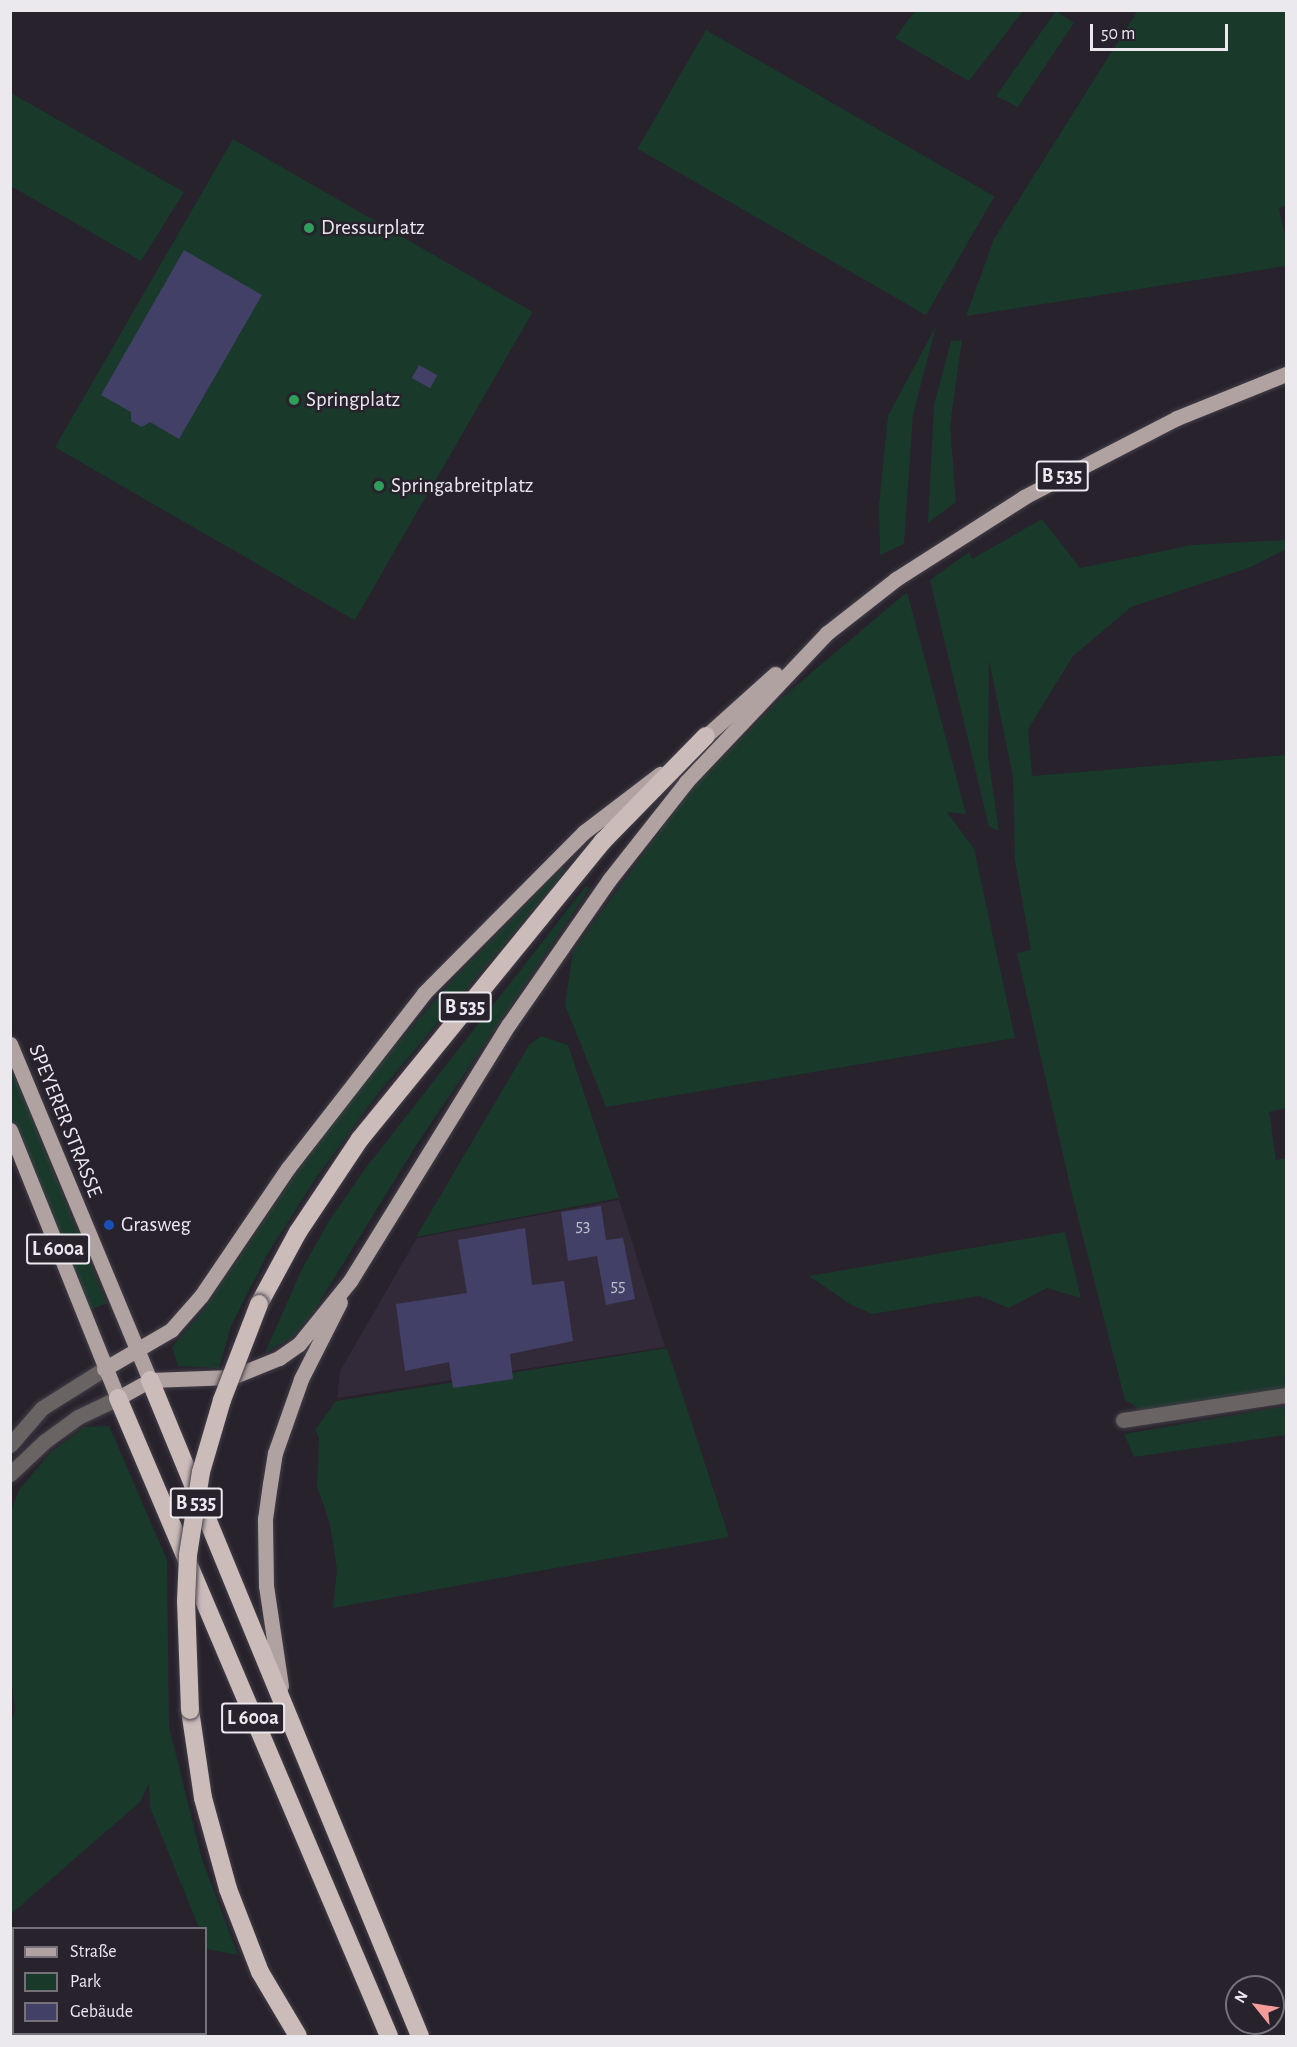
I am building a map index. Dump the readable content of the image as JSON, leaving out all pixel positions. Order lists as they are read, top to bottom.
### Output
{
  "streets": {
    "highway": ["B 535", "L 600a"],
    "main road": ["SPEYERER STRASSE"]
  },
  "crossings": [
    ["B 535", "L 600a"],
    ["SPEYERER STRASSE", "L 600a"]
  ],
  "places": [
    "Dressurplatz",
    "Springplatz",
    "Springabreitplatz",
    "Grasweg"
  ],
  "house_numbers": ["53", "55"],
  "legend": ["Straße", "Park", "Gebäude"],
  "scale_bar": "50 m",
  "north": "top left"
}
